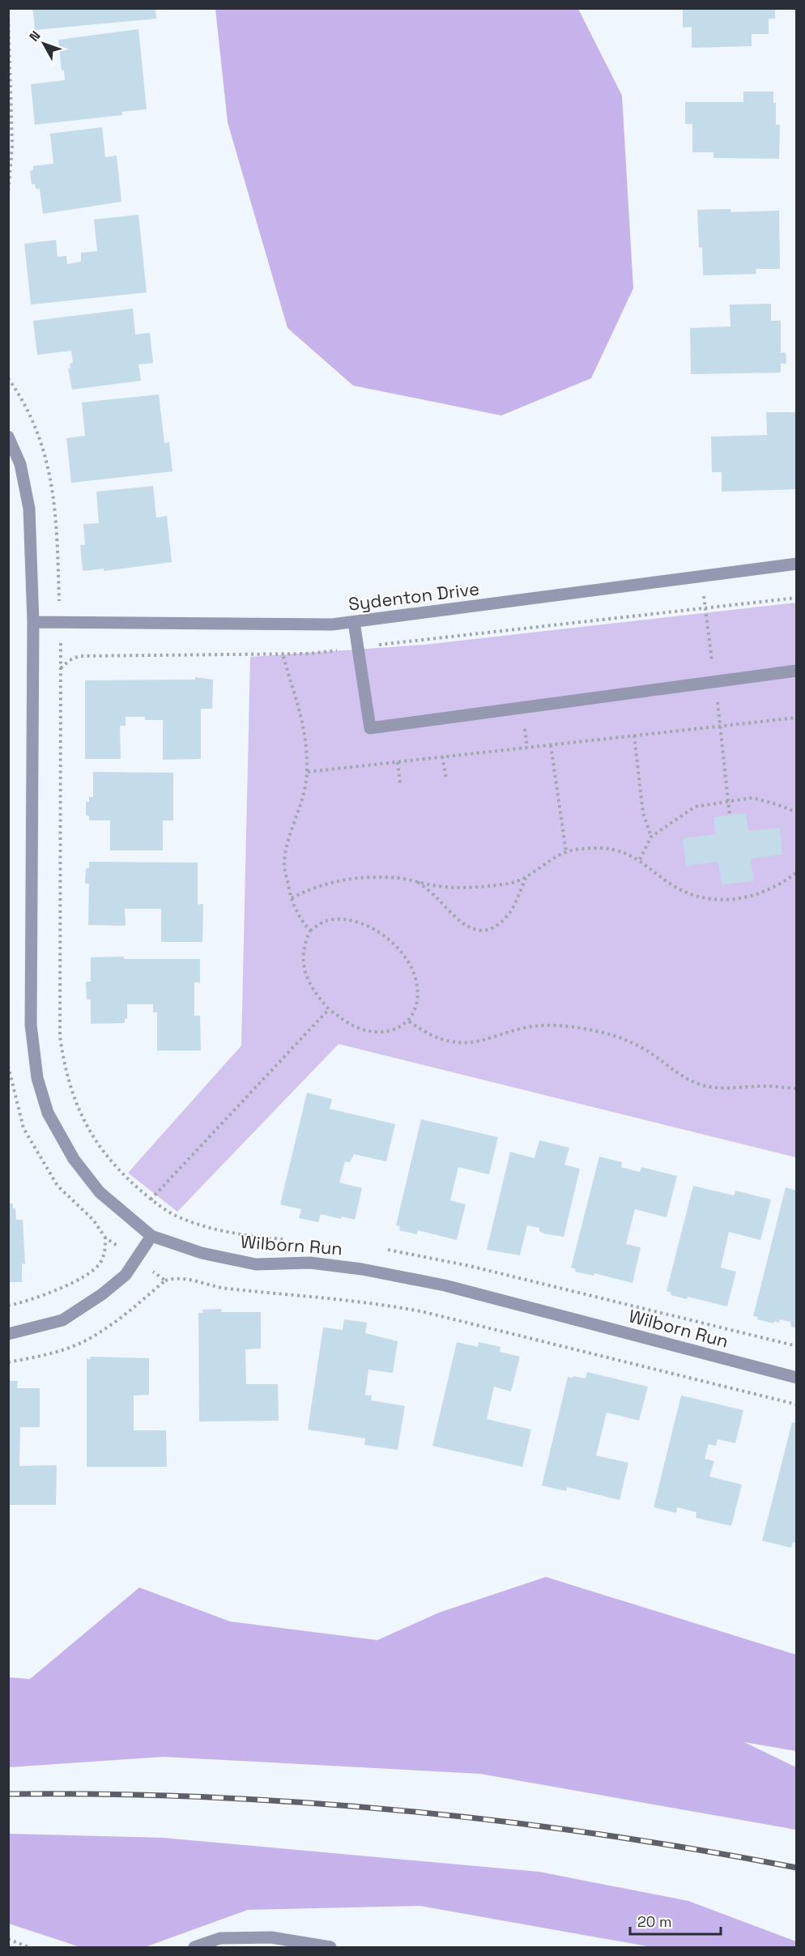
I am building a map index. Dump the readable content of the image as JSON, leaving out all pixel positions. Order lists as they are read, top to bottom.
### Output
{
  "streets": {
    "street": ["Sydenton Drive", "Wilborn Run"]
  },
  "crossings": [
    ["Sydenton Drive", "Wilborn Run"]
  ],
  "scale_bar": "20 m",
  "north": "top left"
}
